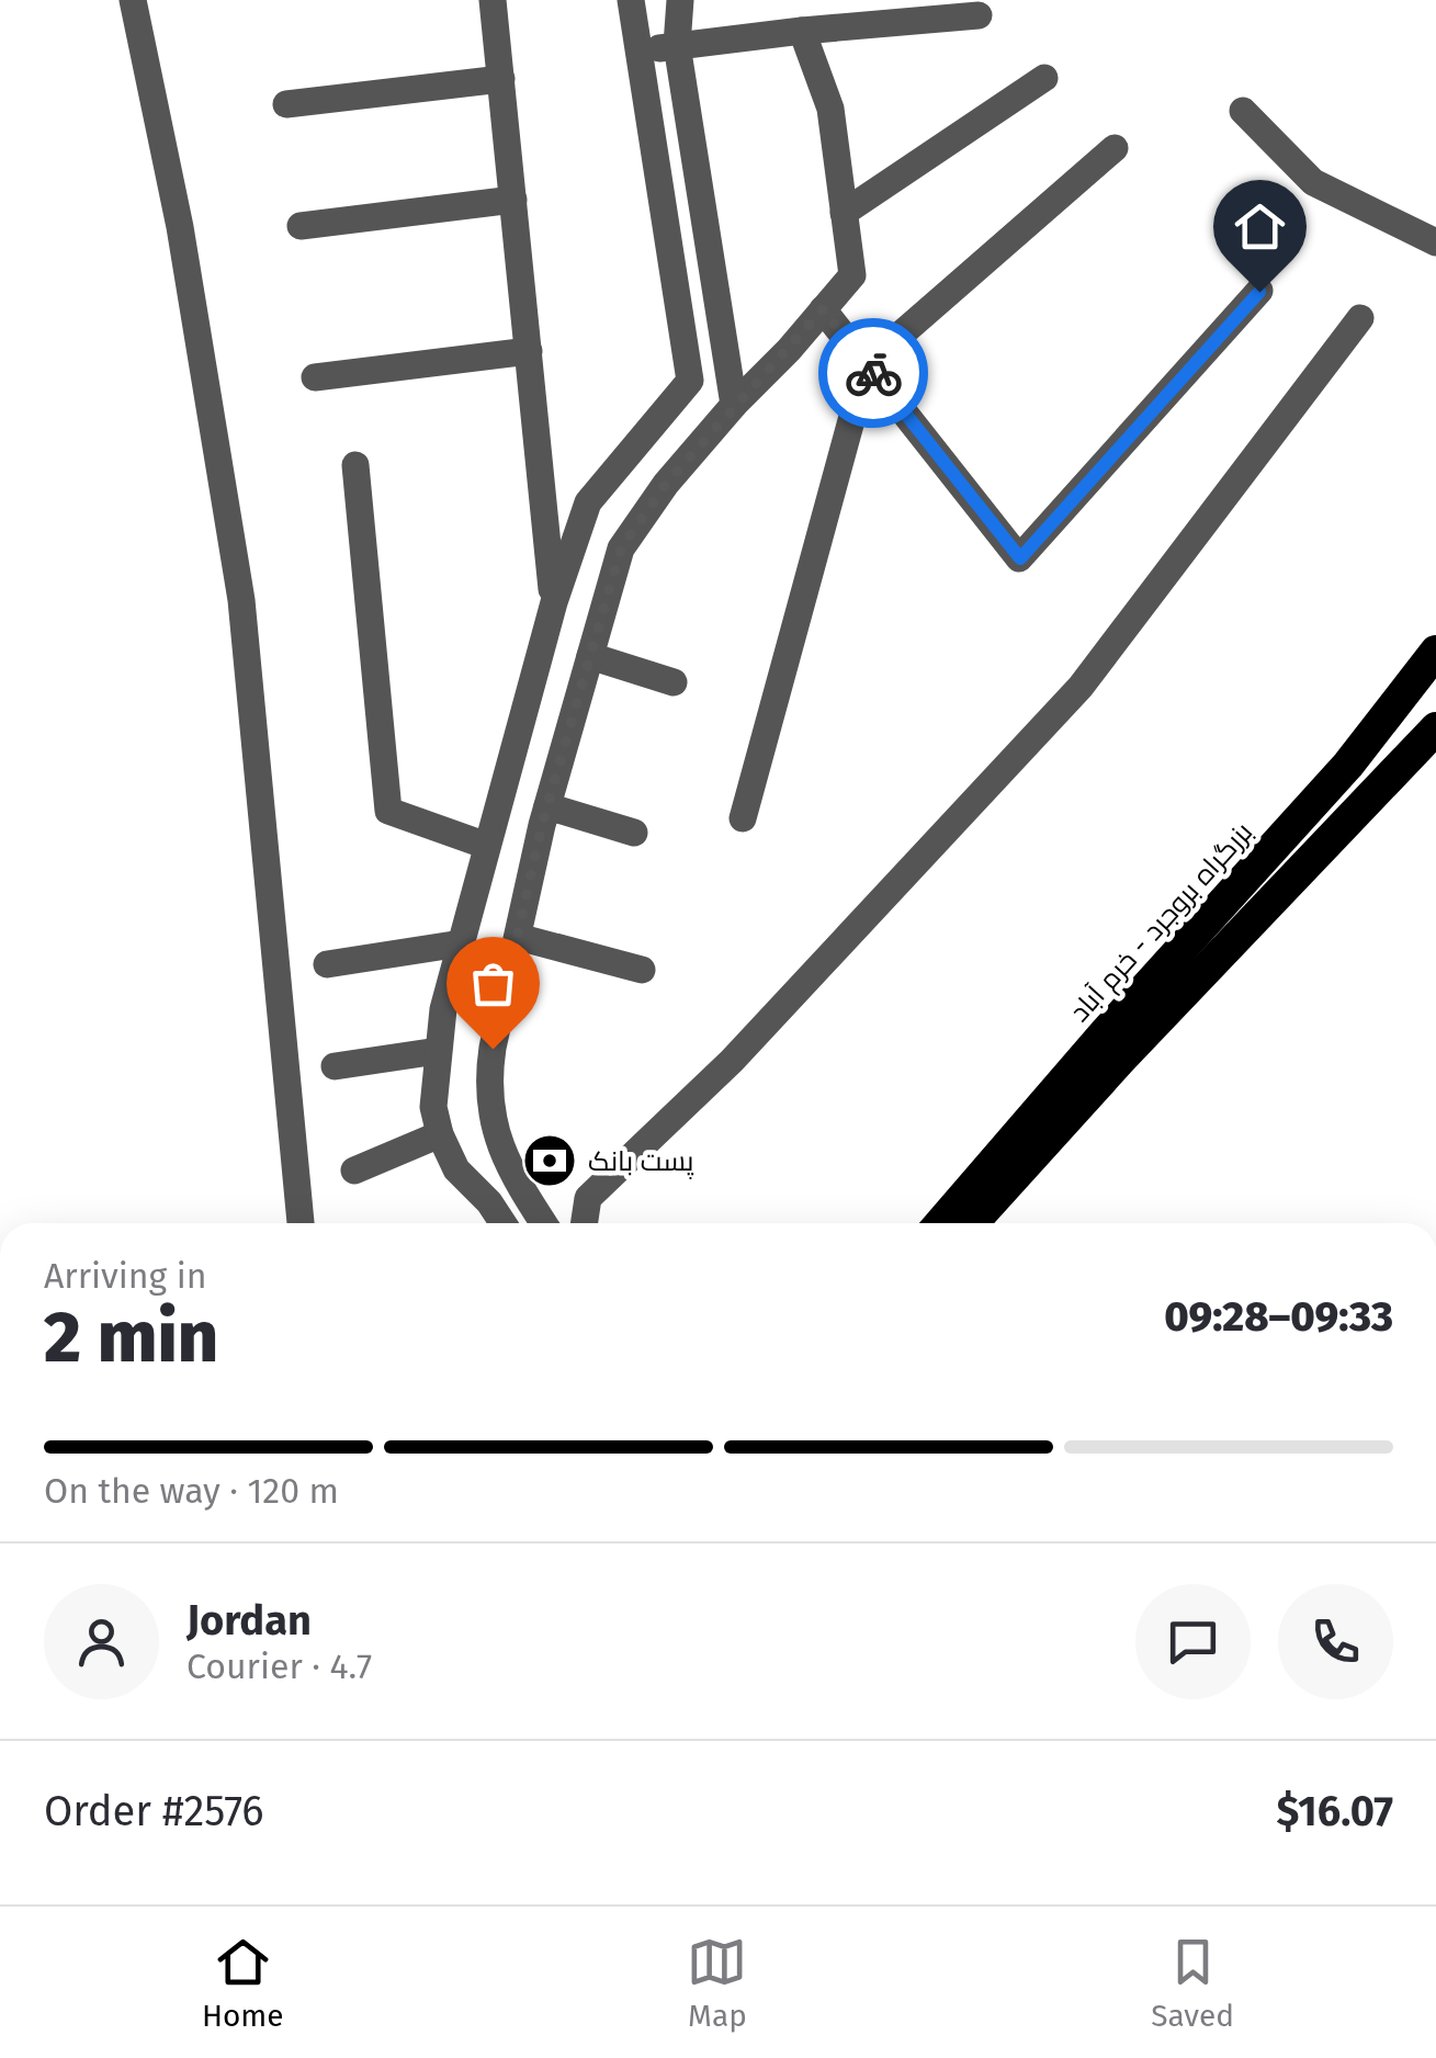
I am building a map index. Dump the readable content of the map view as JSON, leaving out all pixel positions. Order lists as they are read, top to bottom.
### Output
{
  "streets": {
    "highway": ["بزرگراه بروجرد - خرم آباد"]
  },
  "places": {
    "bank": ["پست بانک"]
  },
  "page": {
    "heading": ["2 min", "Arriving in", "09:28–09:33"],
    "panel": [
      "Jordan",
      "Courier · 4.7",
      "Order #2576",
      "$16.07"
    ],
    "bar": "On the way · 120 m",
    "tabs": ["Home", "Map", "Saved"]
  }
}
